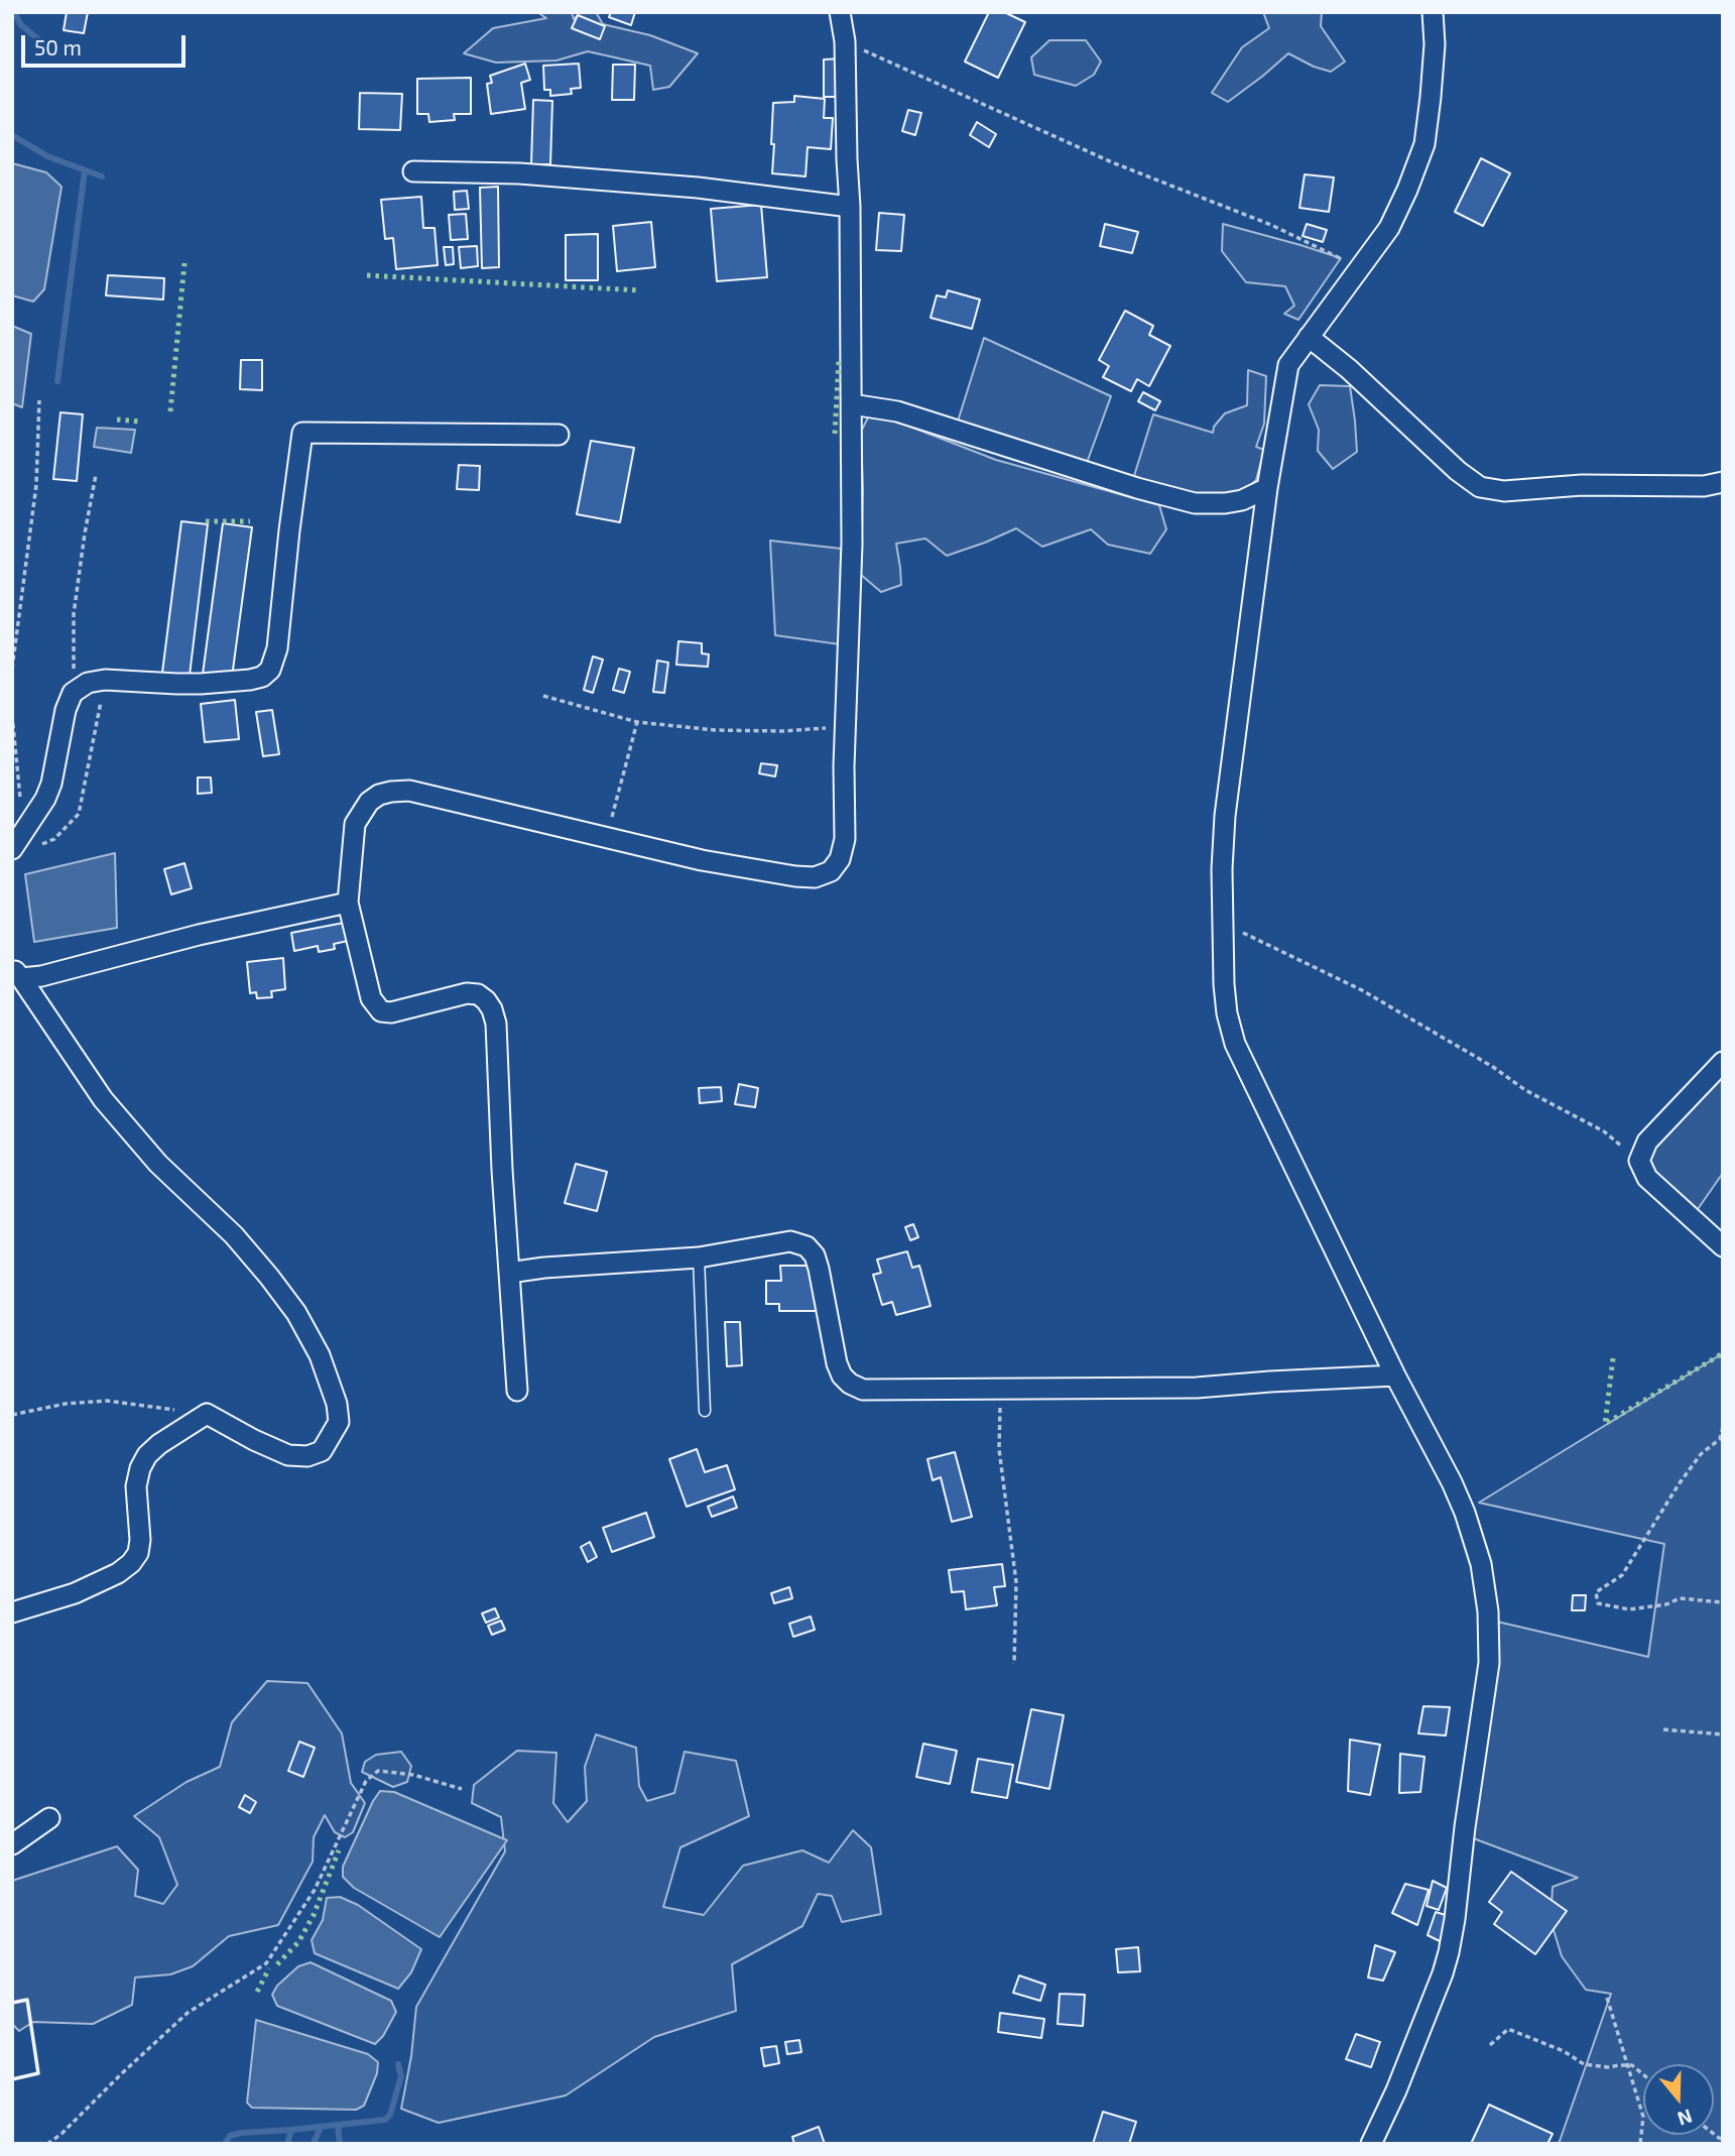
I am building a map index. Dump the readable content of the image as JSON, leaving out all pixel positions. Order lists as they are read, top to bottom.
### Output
{
  "scale_bar": "50 m",
  "north": "bottom"
}
